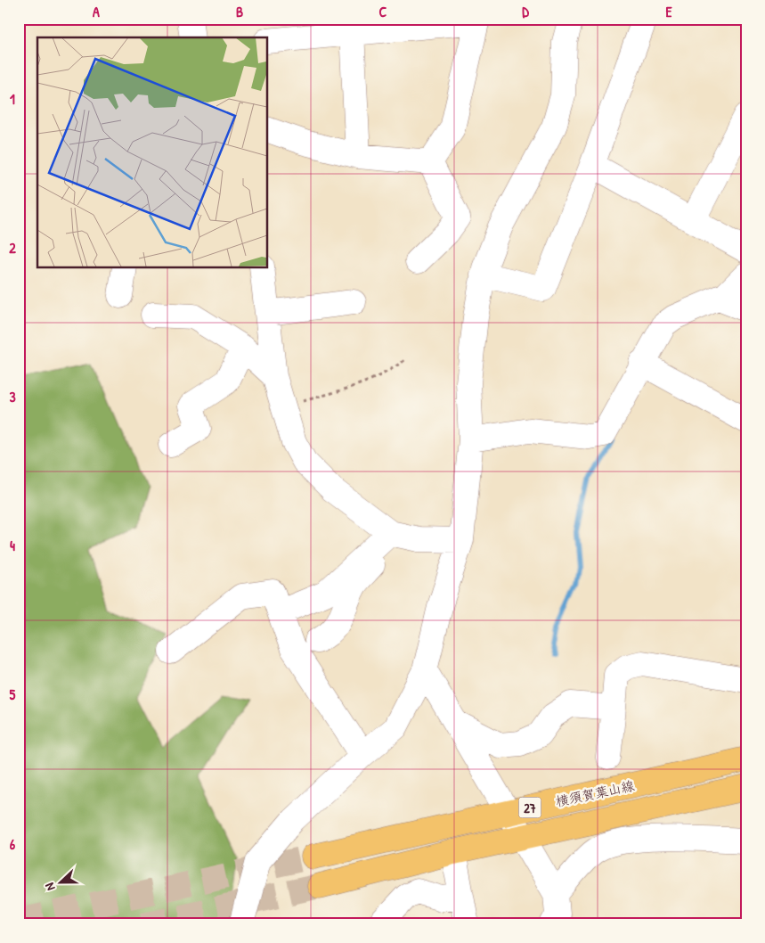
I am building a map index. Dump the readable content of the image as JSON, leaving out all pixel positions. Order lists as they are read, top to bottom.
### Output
{
  "streets": {
    "main road": ["横須賀葉山線", "27"]
  },
  "north": "left",
  "grid": {
    "columns": [
      "A",
      "B",
      "C",
      "D",
      "E"
    ],
    "rows": [
      "1",
      "2",
      "3",
      "4",
      "5",
      "6"
    ]
  }
}
